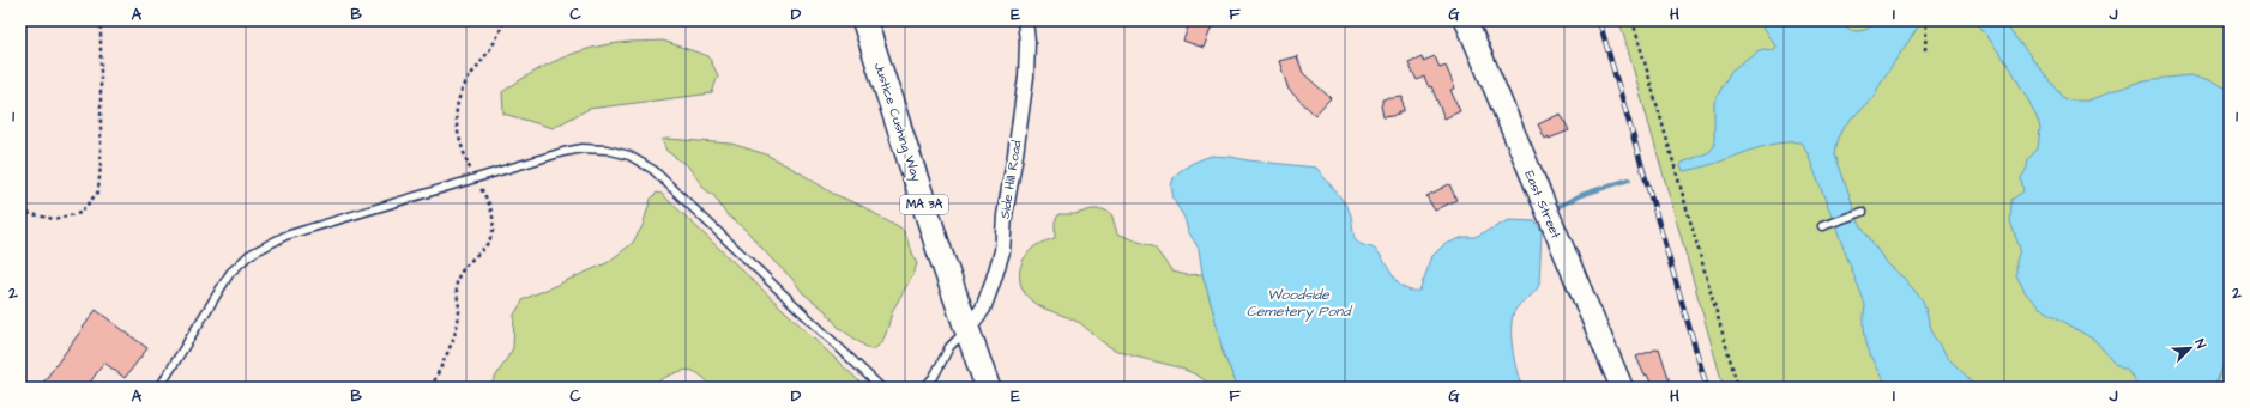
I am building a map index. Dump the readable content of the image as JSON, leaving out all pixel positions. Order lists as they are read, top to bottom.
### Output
{
  "streets": {
    "main road": ["Justice Cushing Way", "MA 3A", "East Street"],
    "street": ["Side Hill Road"]
  },
  "crossings": [
    ["Justice Cushing Way", "Side Hill Road"]
  ],
  "water": ["Woodside Cemetery Pond"],
  "north": "top right",
  "grid": {
    "columns": [
      "A",
      "B",
      "C",
      "D",
      "E",
      "F",
      "G",
      "H",
      "I",
      "J"
    ],
    "rows": ["1", "2"]
  }
}
